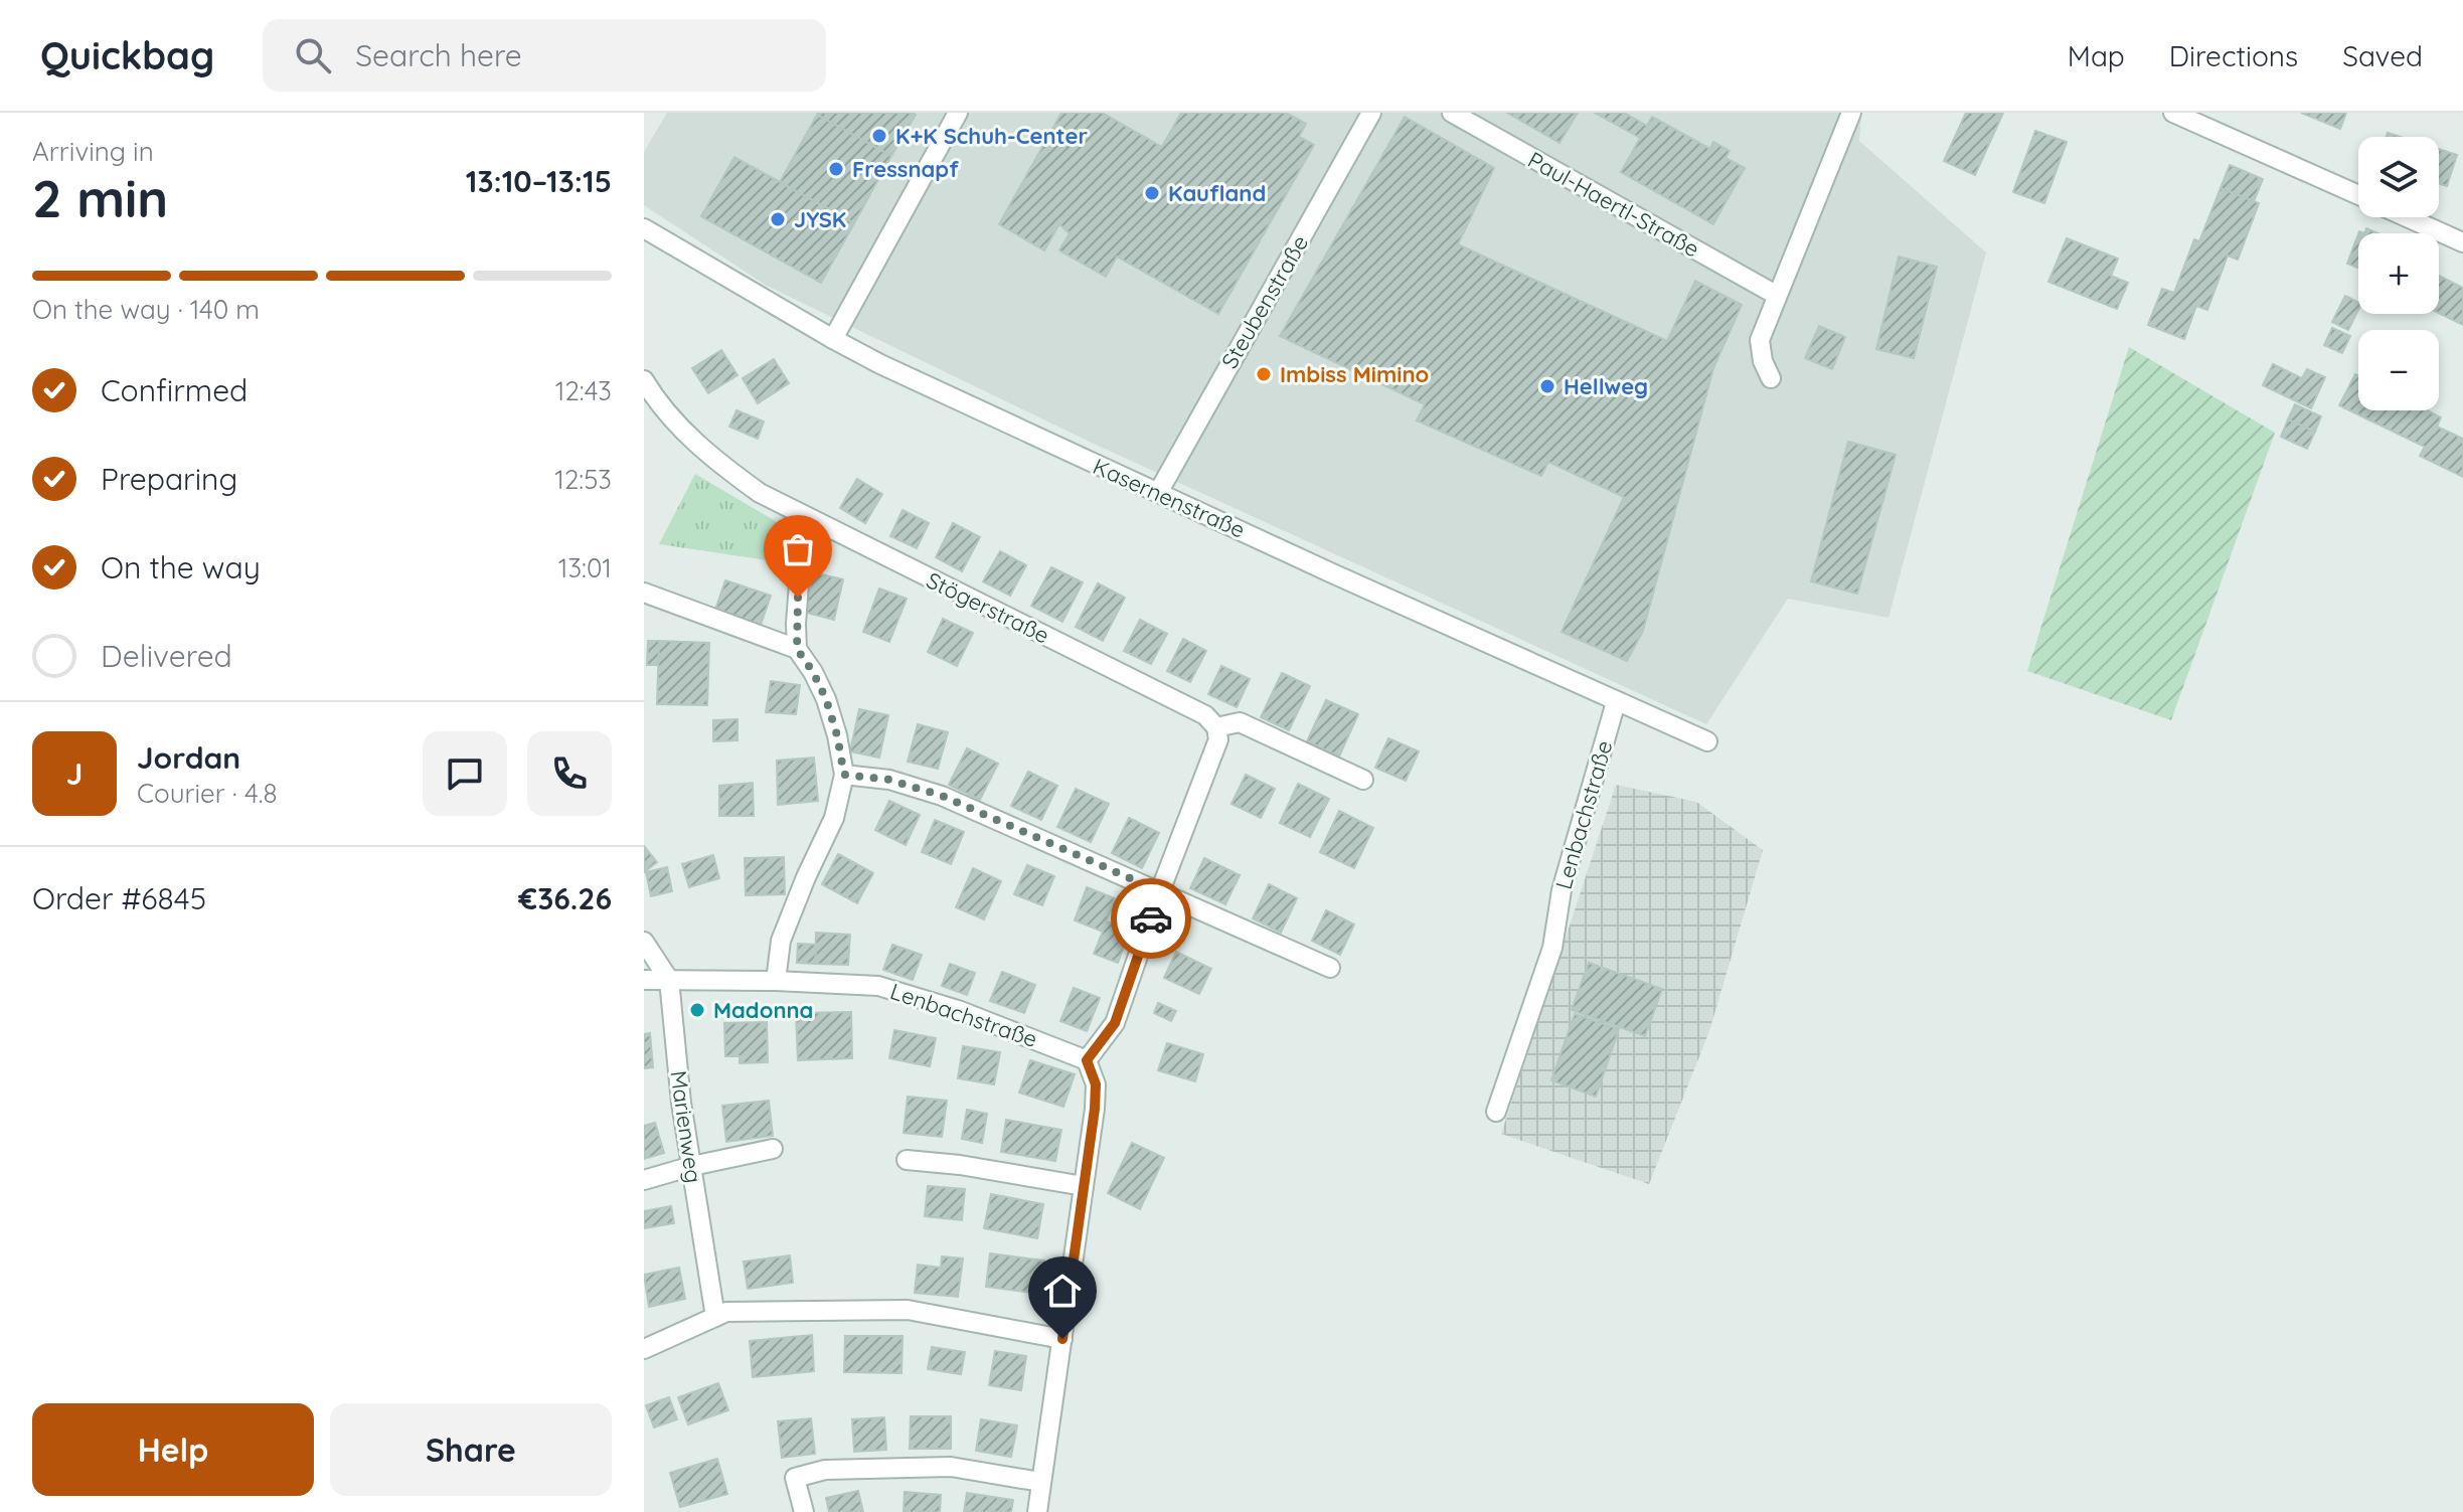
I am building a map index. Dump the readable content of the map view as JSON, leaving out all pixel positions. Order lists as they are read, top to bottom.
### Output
{
  "streets": {
    "street": [
      "Paul-Haertl-Straße",
      "Steubenstraße",
      "Kasernenstraße",
      "Stögerstraße",
      "Lenbachstraße",
      "Marienweg"
    ]
  },
  "crossings": [
    ["Steubenstraße", "Kasernenstraße"],
    ["Kasernenstraße", "Lenbachstraße"],
    ["Lenbachstraße", "Marienweg"]
  ],
  "places": [
    "K+K Schuh-Center",
    "Fressnapf",
    "Kaufland",
    "JYSK",
    "Imbiss Mimino",
    "Hellweg",
    "Madonna"
  ],
  "page": {
    "header": "Quickbag",
    "search": "Search here",
    "nav": ["Map", "Directions", "Saved"],
    "heading": ["2 min", "Arriving in", "13:10–13:15"],
    "panel": [
      "Jordan",
      "Courier · 4.8",
      "Order #6845",
      "€36.26"
    ],
    "map_buttons": ["+", "−"],
    "bar": "On the way · 140 m",
    "list": [
      ["Confirmed", "12:43"],
      ["Preparing", "12:53"],
      ["On the way", "13:01"],
      "Delivered"
    ],
    "round": "J",
    "buttons": ["Help", "Share"]
  }
}
